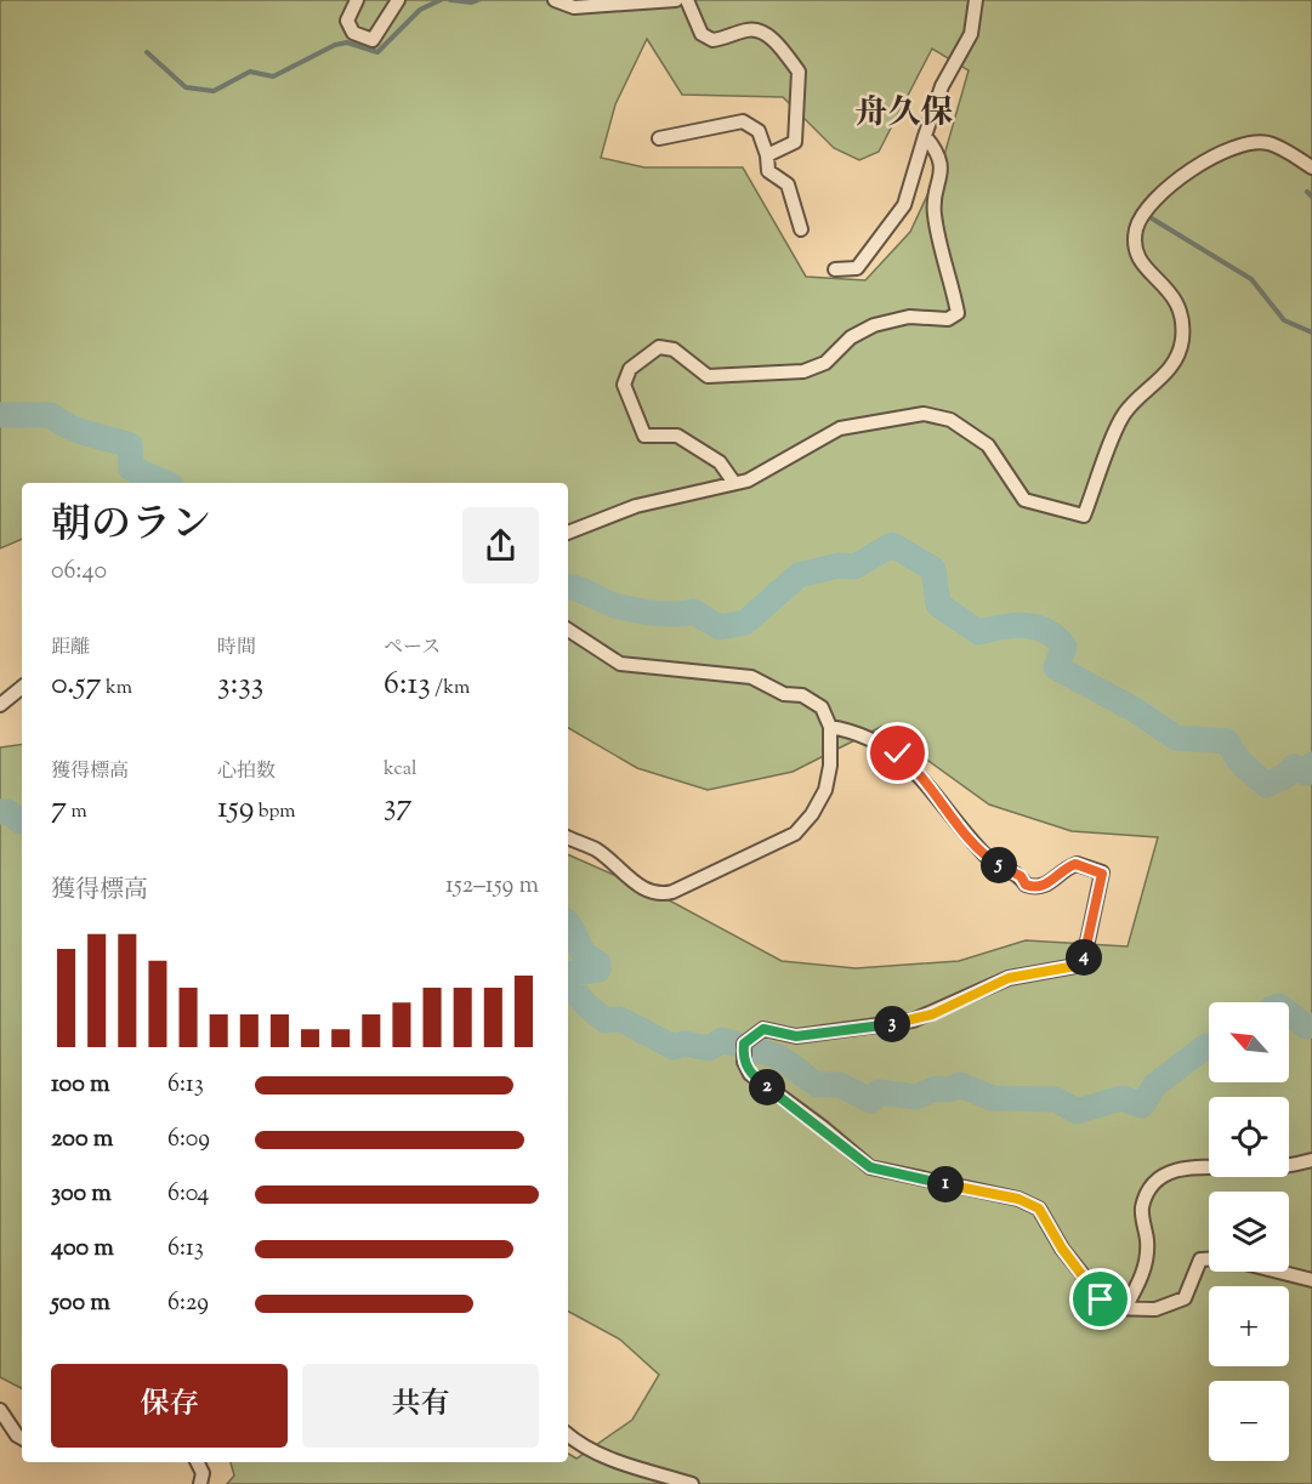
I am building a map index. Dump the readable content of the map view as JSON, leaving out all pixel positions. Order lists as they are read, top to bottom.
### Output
{
  "districts": ["舟久保"],
  "north": "top left",
  "page": {
    "heading": ["朝のラン", "06:40"],
    "stats": [
      ["距離", "0.57 km"],
      ["時間", "3:33"],
      ["ペース", "6:13 /km"],
      ["獲得標高", "7 m"],
      ["心拍数", "159 bpm"],
      ["kcal", "37"]
    ],
    "pins": [
      "5",
      "4",
      "3",
      "2",
      "1"
    ],
    "chart": ["獲得標高", "152–159 m"],
    "map_buttons": ["+", "−"],
    "list": [
      {
        "name": "100 m",
        "note": "6:13"
      },
      {
        "name": "200 m",
        "note": "6:09"
      },
      {
        "name": "300 m",
        "note": "6:04"
      },
      {
        "name": "400 m",
        "note": "6:13"
      },
      {
        "name": "500 m",
        "note": "6:29"
      }
    ],
    "buttons": ["保存", "共有"]
  }
}
